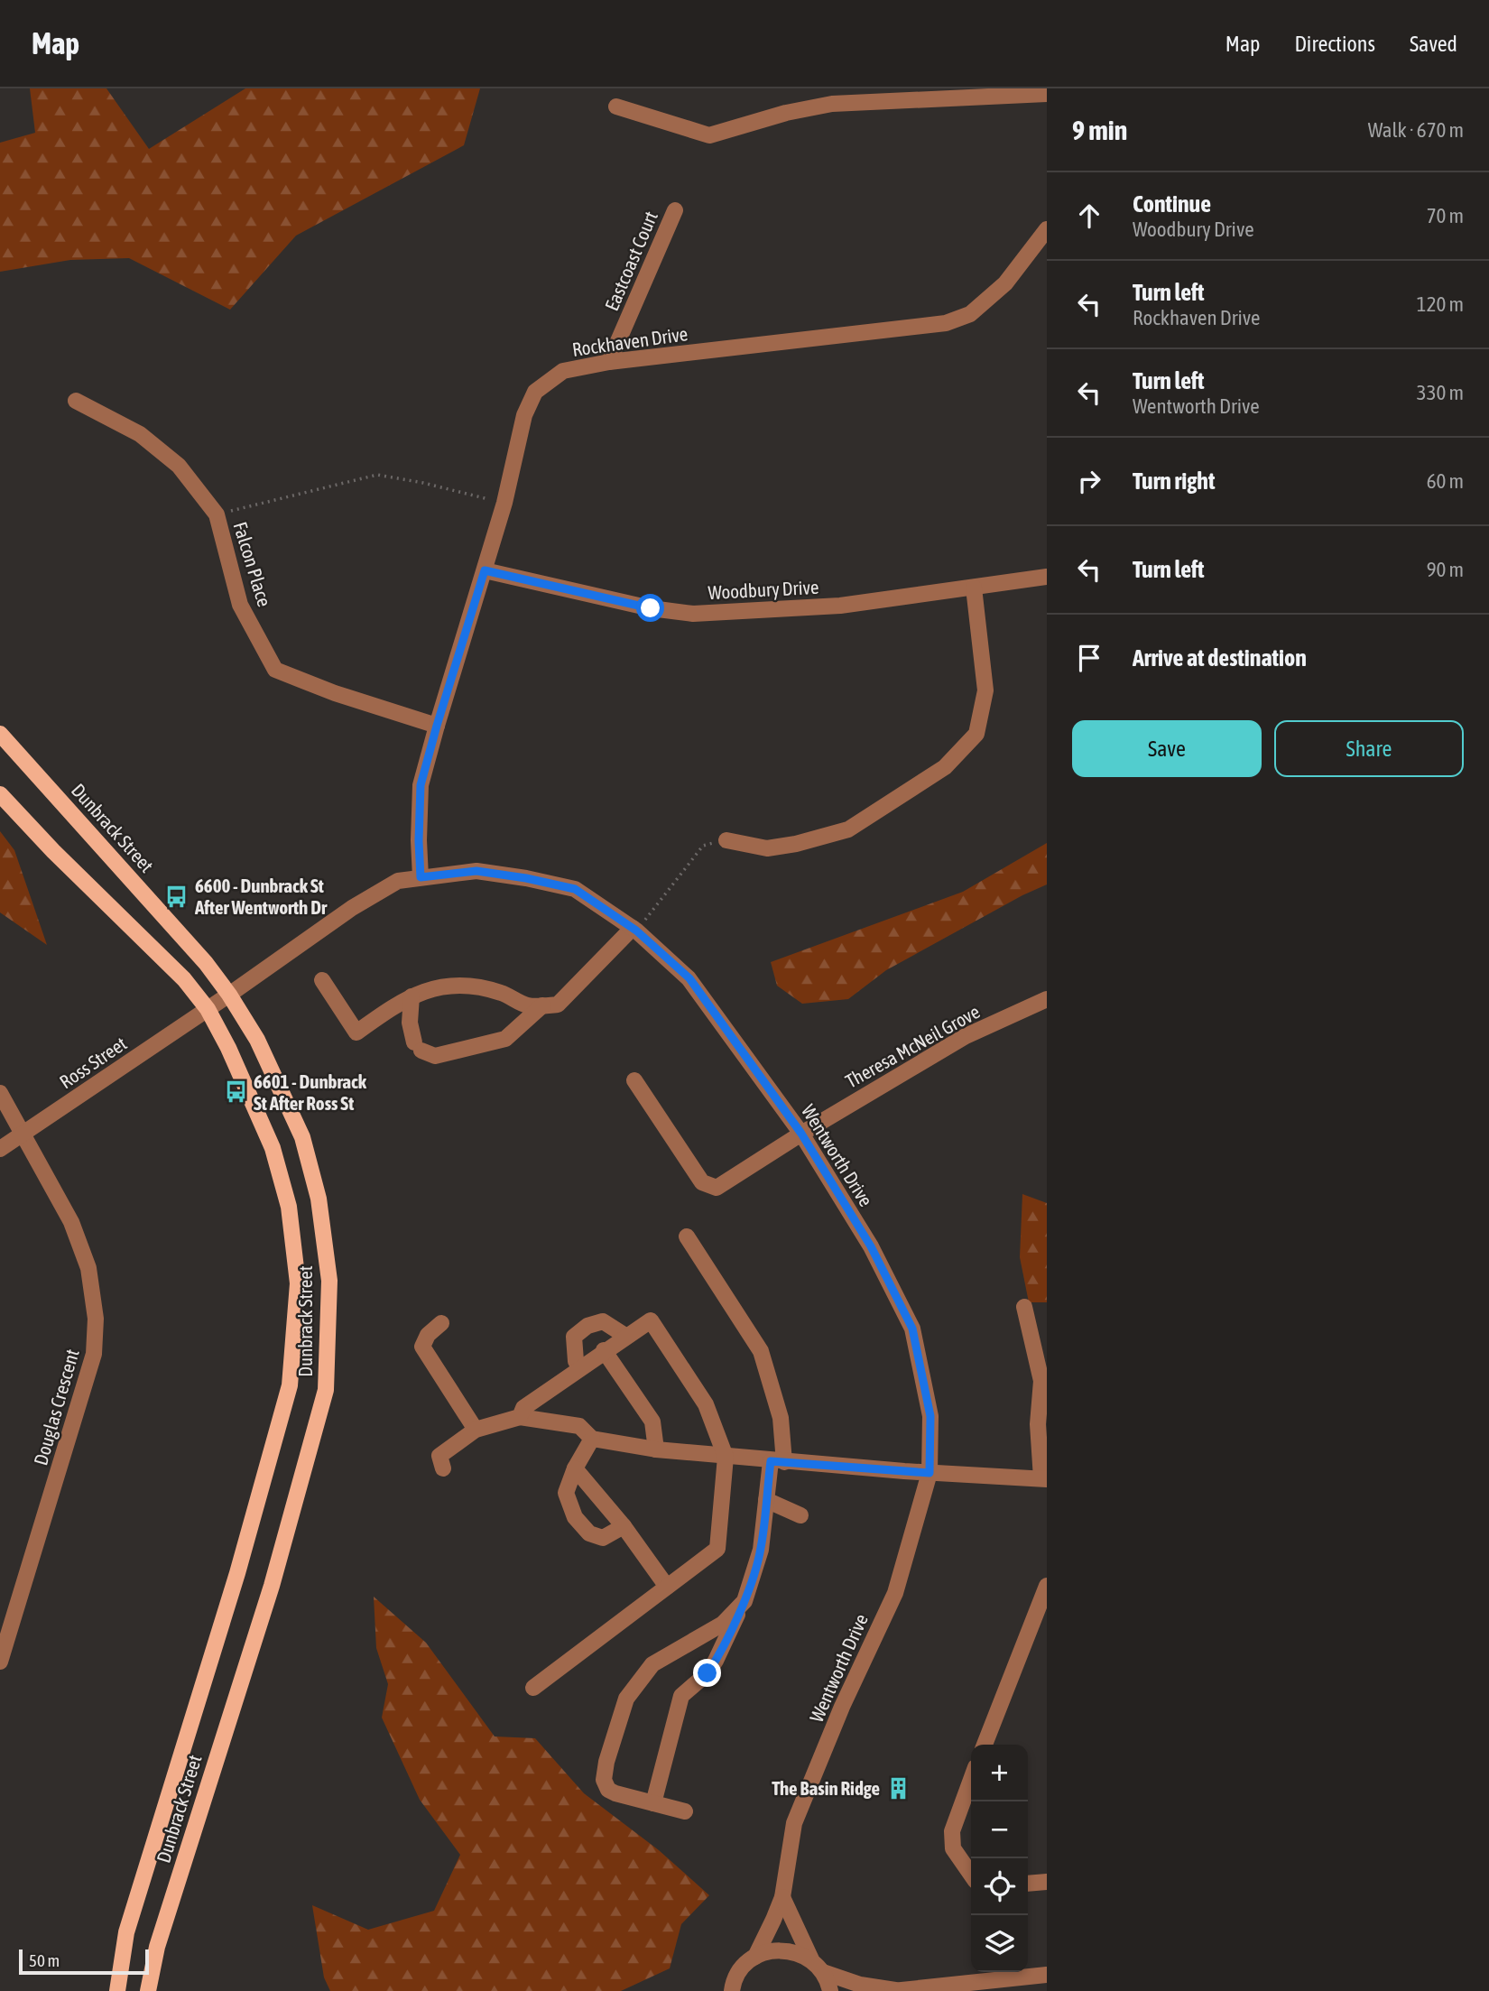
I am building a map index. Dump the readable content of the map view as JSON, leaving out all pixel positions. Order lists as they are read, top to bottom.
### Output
{
  "streets": {
    "main road": ["Dunbrack Street"],
    "street": [
      "Eastcoast Court",
      "Rockhaven Drive",
      "Falcon Place",
      "Woodbury Drive",
      "Theresa McNeil Grove",
      "Ross Street",
      "Wentworth Drive",
      "Douglas Crescent"
    ]
  },
  "crossings": [
    ["Eastcoast Court", "Rockhaven Drive"],
    ["Rockhaven Drive", "Falcon Place"],
    ["Rockhaven Drive", "Woodbury Drive"],
    ["Rockhaven Drive", "Wentworth Drive"],
    ["Dunbrack Street", "Ross Street"],
    ["Dunbrack Street", "Wentworth Drive"],
    ["Theresa McNeil Grove", "Wentworth Drive"],
    ["Ross Street", "Wentworth Drive"],
    ["Ross Street", "Douglas Crescent"]
  ],
  "places": {
    "bus stop": ["6600 - Dunbrack St After Wentworth Dr", "6601 - Dunbrack St After Ross St"],
    "building": ["The Basin Ridge"]
  },
  "scale_bar": "50 m",
  "page": {
    "header": "Map",
    "nav": ["Map", "Directions", "Saved"],
    "heading": ["9 min", "Walk · 670 m"],
    "list": [
      ["Continue", "Woodbury Drive", "70 m"],
      ["Turn left", "Rockhaven Drive", "120 m"],
      ["Turn left", "Wentworth Drive", "330 m"],
      ["Turn right", "60 m"],
      ["Turn left", "90 m"],
      "Arrive at destination"
    ],
    "buttons": ["Save", "Share"],
    "map_buttons": ["+", "−"],
    "scale": "50 m"
  }
}
